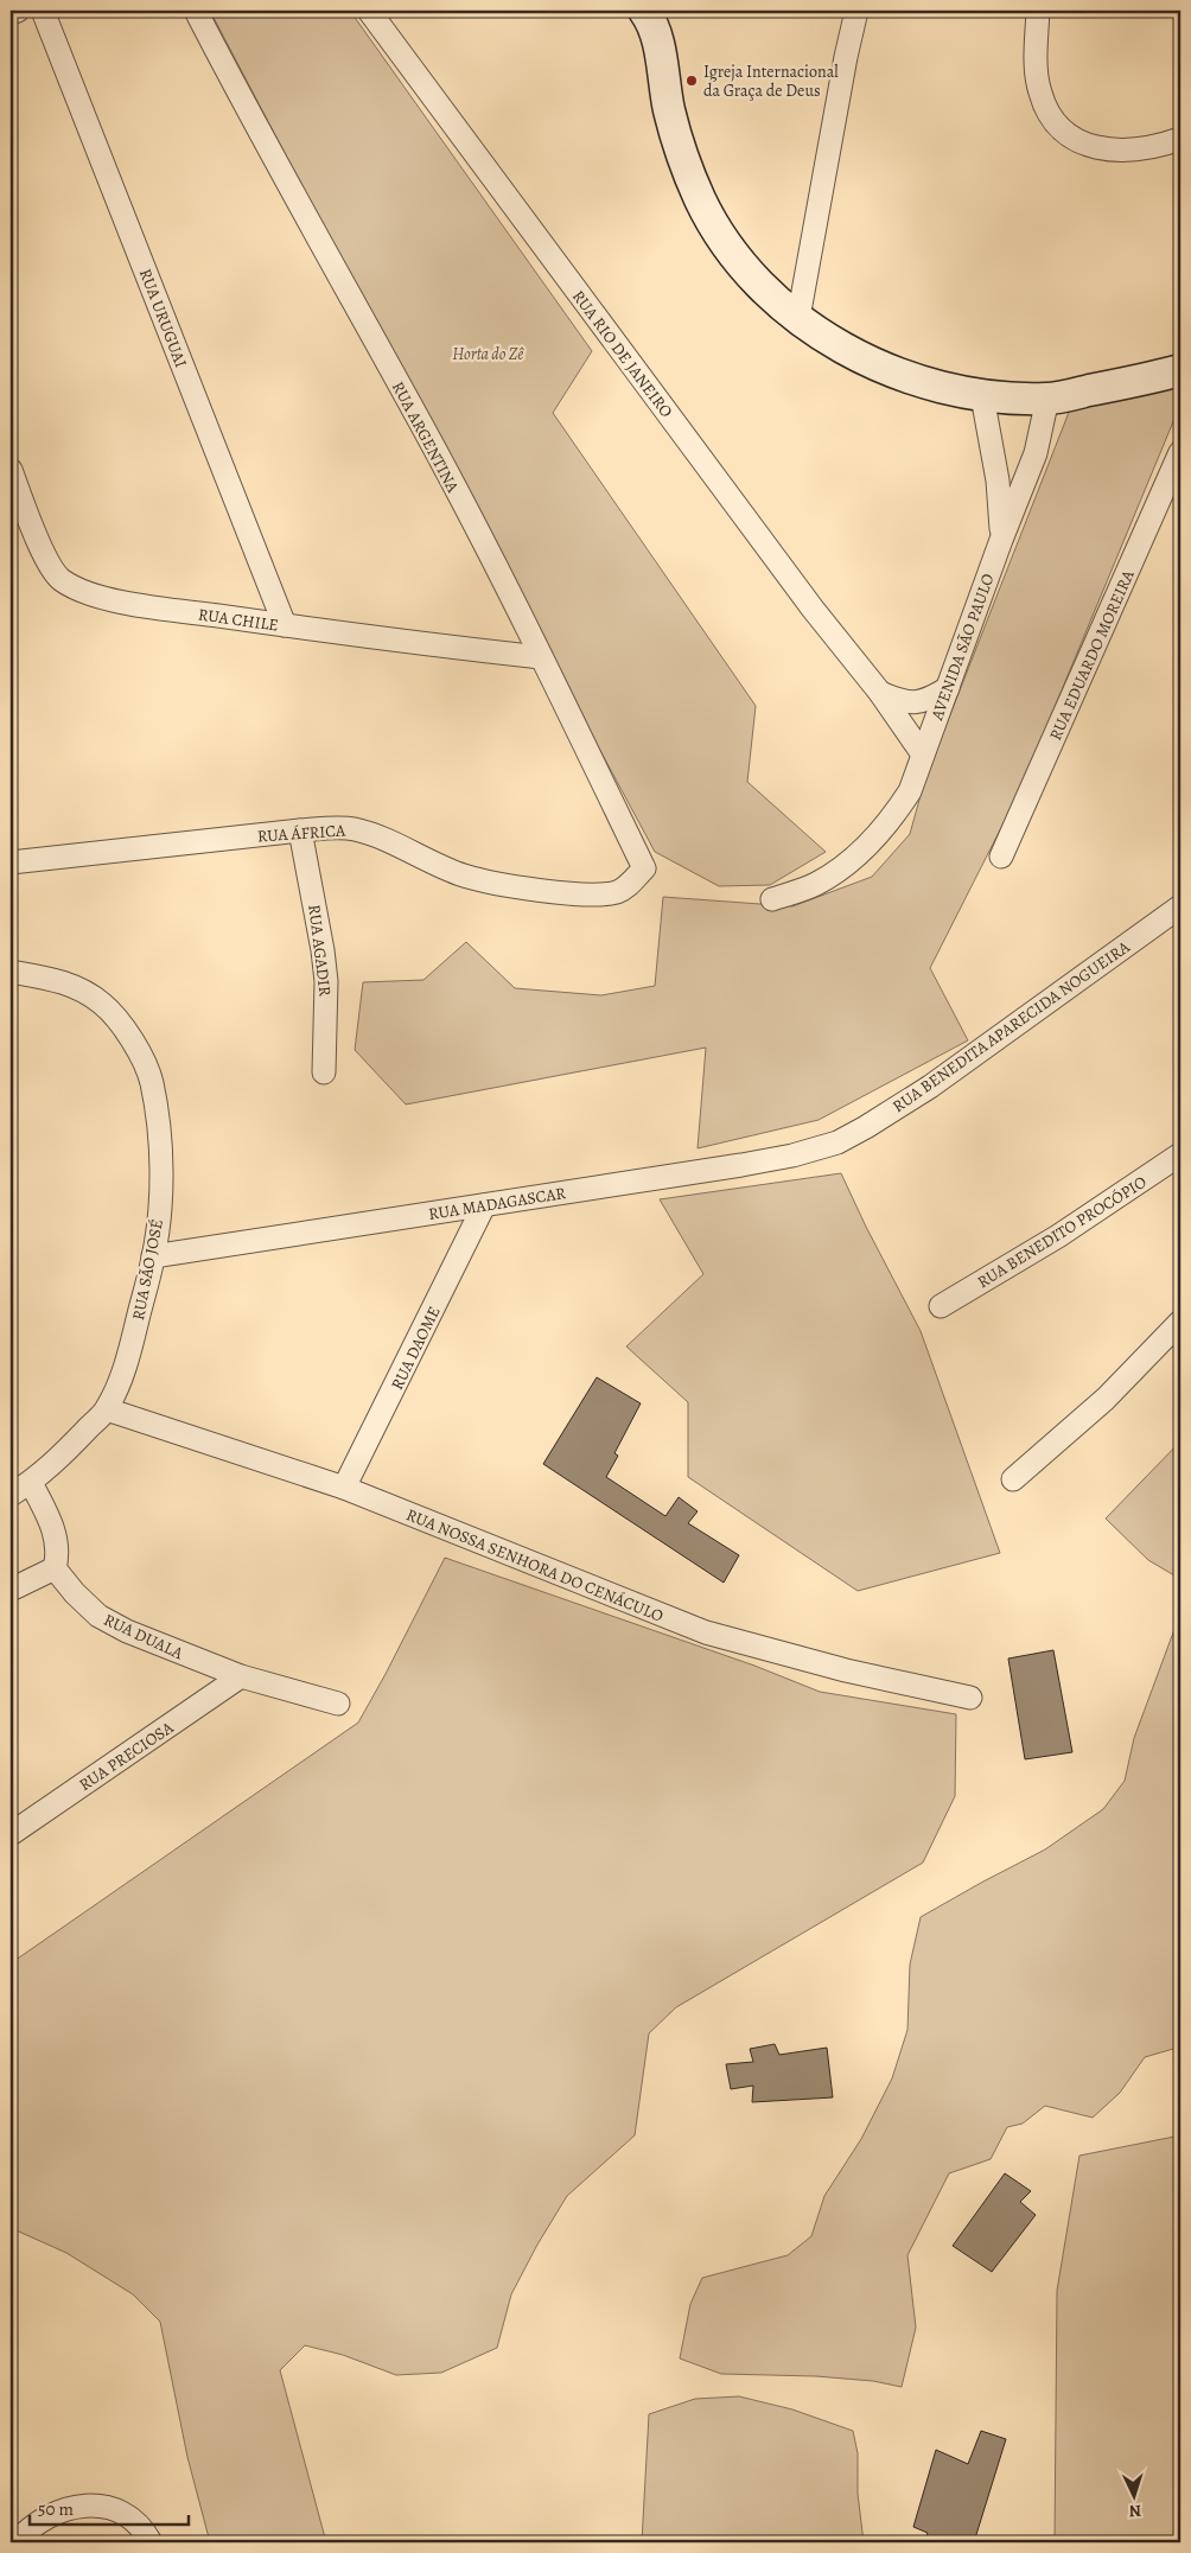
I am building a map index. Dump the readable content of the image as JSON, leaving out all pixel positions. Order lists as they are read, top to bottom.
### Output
{
  "streets": {
    "street": [
      "RUA URUGUAI",
      "RUA RIO DE JANEIRO",
      "RUA ARGENTINA",
      "RUA CHILE",
      "AVENIDA SÃO PAULO",
      "RUA EDUARDO MOREIRA",
      "RUA ÁFRICA",
      "RUA AGADIR",
      "RUA BENEDITA APARECIDA NOGUEIRA",
      "RUA MADAGASCAR",
      "RUA BENEDITO PROCÓPIO",
      "RUA SÃO JOSÉ",
      "RUA DAOME",
      "RUA NOSSA SENHORA DO CENÁCULO",
      "RUA DUALA",
      "RUA PRECIOSA"
    ]
  },
  "crossings": [
    ["RUA URUGUAI", "RUA CHILE"],
    ["RUA RIO DE JANEIRO", "AVENIDA SÃO PAULO"],
    ["RUA ARGENTINA", "RUA CHILE"],
    ["RUA ARGENTINA", "RUA ÁFRICA"],
    ["RUA ÁFRICA", "RUA AGADIR"],
    ["RUA BENEDITA APARECIDA NOGUEIRA", "RUA MADAGASCAR"],
    ["RUA MADAGASCAR", "RUA SÃO JOSÉ"],
    ["RUA MADAGASCAR", "RUA DAOME"],
    ["RUA SÃO JOSÉ", "RUA NOSSA SENHORA DO CENÁCULO"],
    ["RUA DAOME", "RUA NOSSA SENHORA DO CENÁCULO"],
    ["RUA DUALA", "RUA PRECIOSA"]
  ],
  "parks": ["Horta do Zê"],
  "places": ["Igreja Internacional da Graça de Deus"],
  "scale_bar": "50 m",
  "north": "bottom"
}
